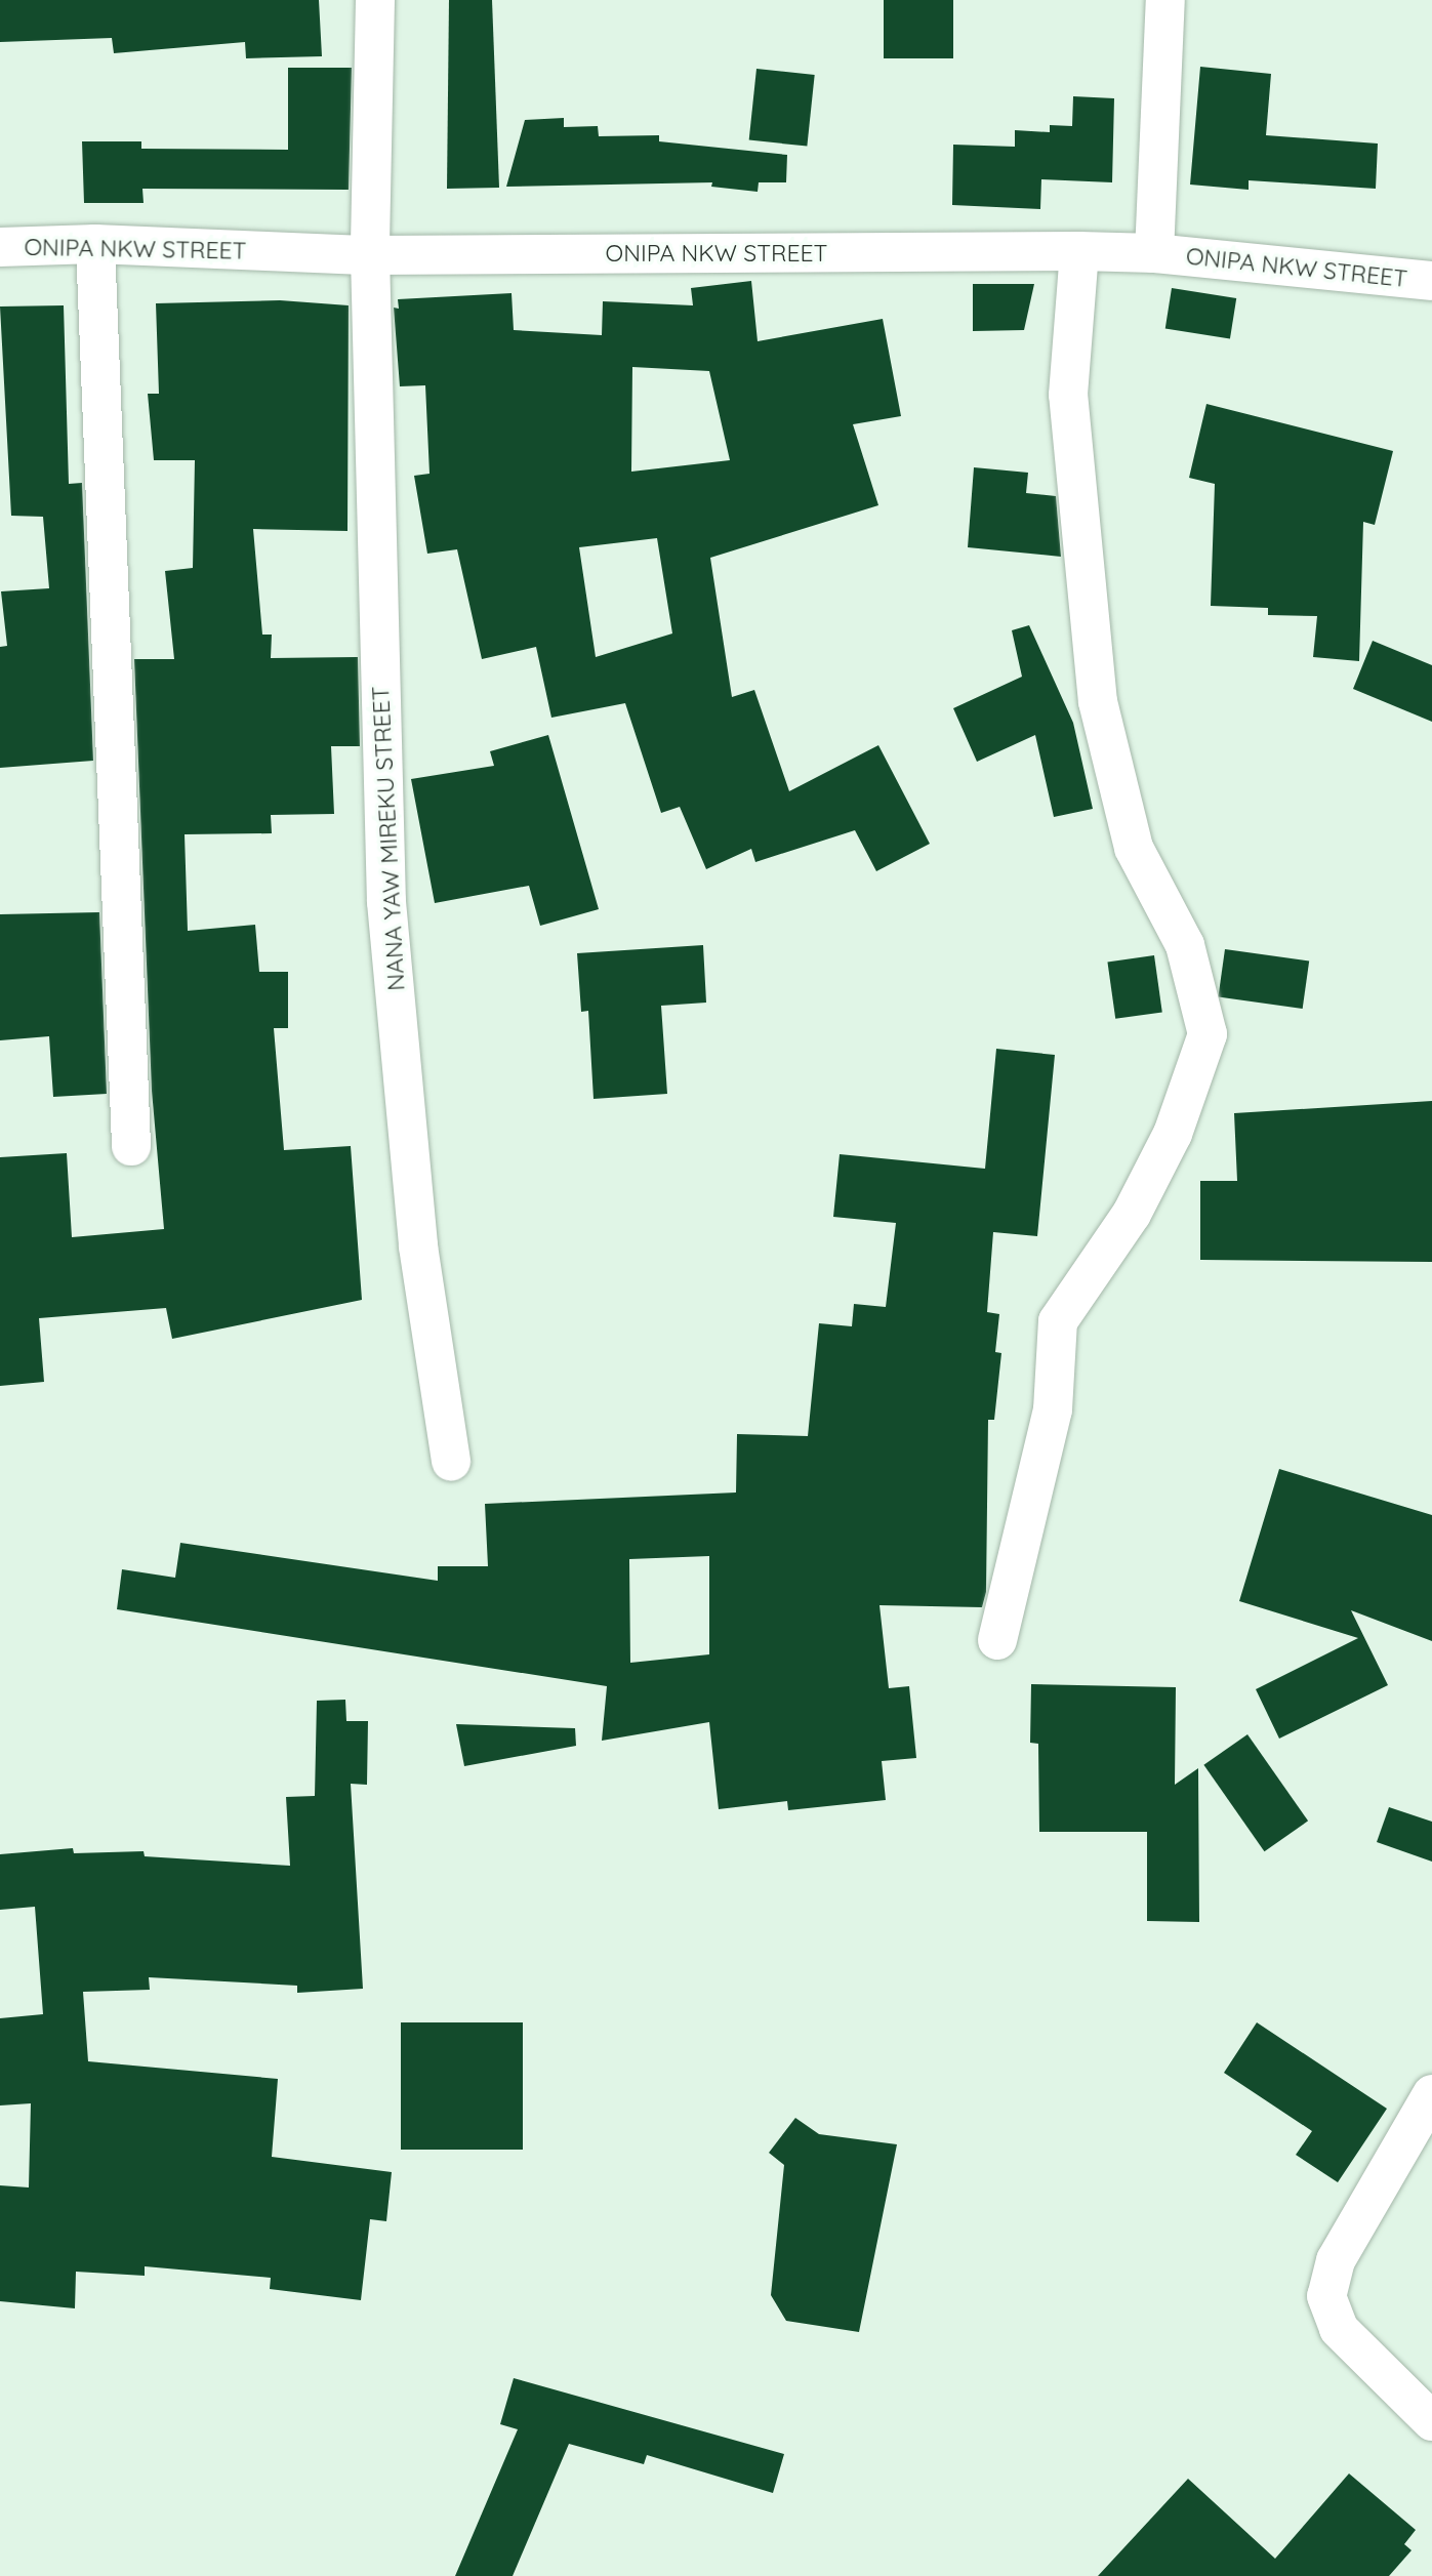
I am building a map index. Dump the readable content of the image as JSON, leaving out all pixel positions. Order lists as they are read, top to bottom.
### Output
{
  "streets": {
    "street": ["ONIPA NKW STREET", "NANA YAW MIREKU STREET"]
  },
  "crossings": [
    ["ONIPA NKW STREET", "NANA YAW MIREKU STREET"]
  ]
}
